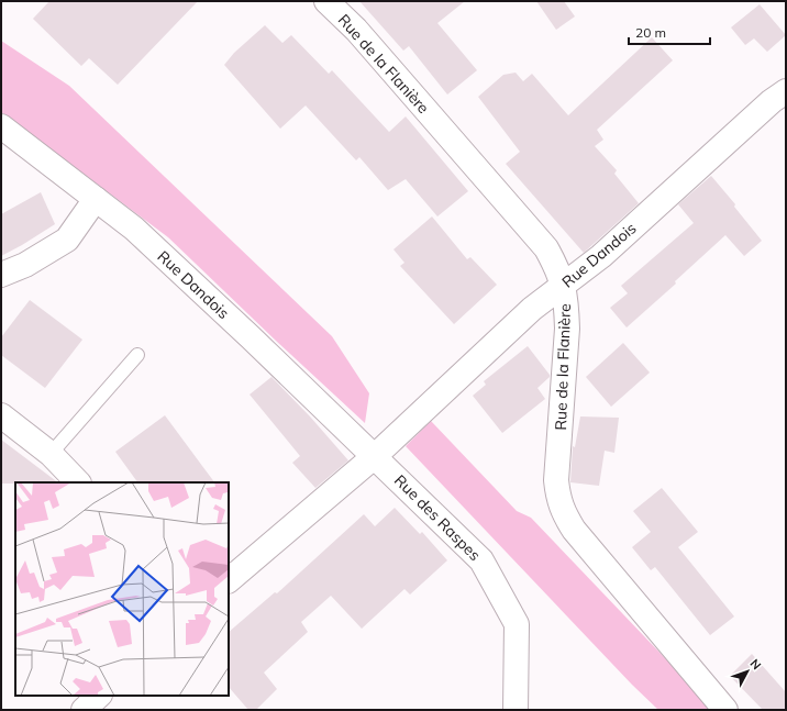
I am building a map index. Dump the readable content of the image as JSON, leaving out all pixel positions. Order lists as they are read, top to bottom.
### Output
{
  "streets": {
    "street": ["Rue de la Flanière", "Rue Dandois", "Rue des Raspes"]
  },
  "crossings": [
    ["Rue de la Flanière", "Rue Dandois"],
    ["Rue Dandois", "Rue des Raspes"]
  ],
  "scale_bar": "20 m",
  "north": "top right"
}
